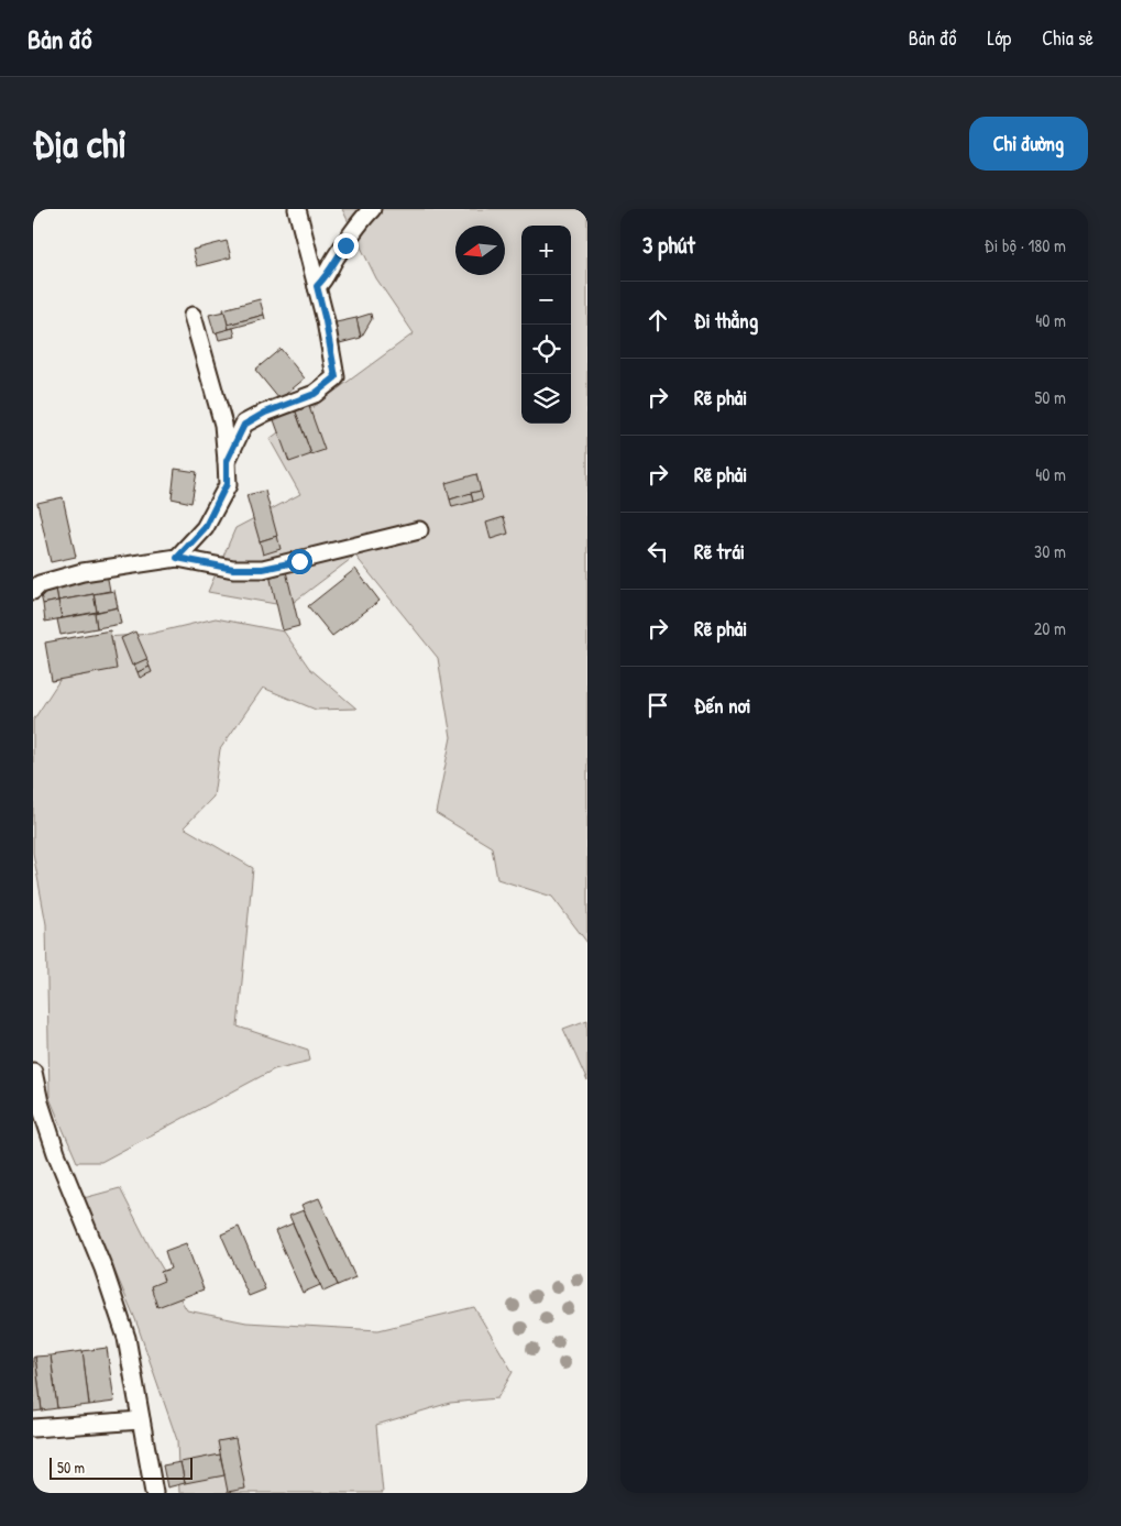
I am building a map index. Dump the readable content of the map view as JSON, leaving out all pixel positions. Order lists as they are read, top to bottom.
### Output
{
  "scale_bar": "50 m",
  "north": "left",
  "page": {
    "header": "Bản đồ",
    "nav": ["Bản đồ", "Lớp", "Chia sẻ"],
    "buttons": "Chỉ đường",
    "title": "Địa chỉ",
    "heading": ["3 phút", "Đi bộ · 180 m"],
    "map_buttons": ["+", "−"],
    "list": [
      ["Đi thẳng", "40 m"],
      ["Rẽ phải", "50 m"],
      ["Rẽ phải", "40 m"],
      ["Rẽ trái", "30 m"],
      ["Rẽ phải", "20 m"],
      "Đến nơi"
    ],
    "scale": "50 m"
  }
}
